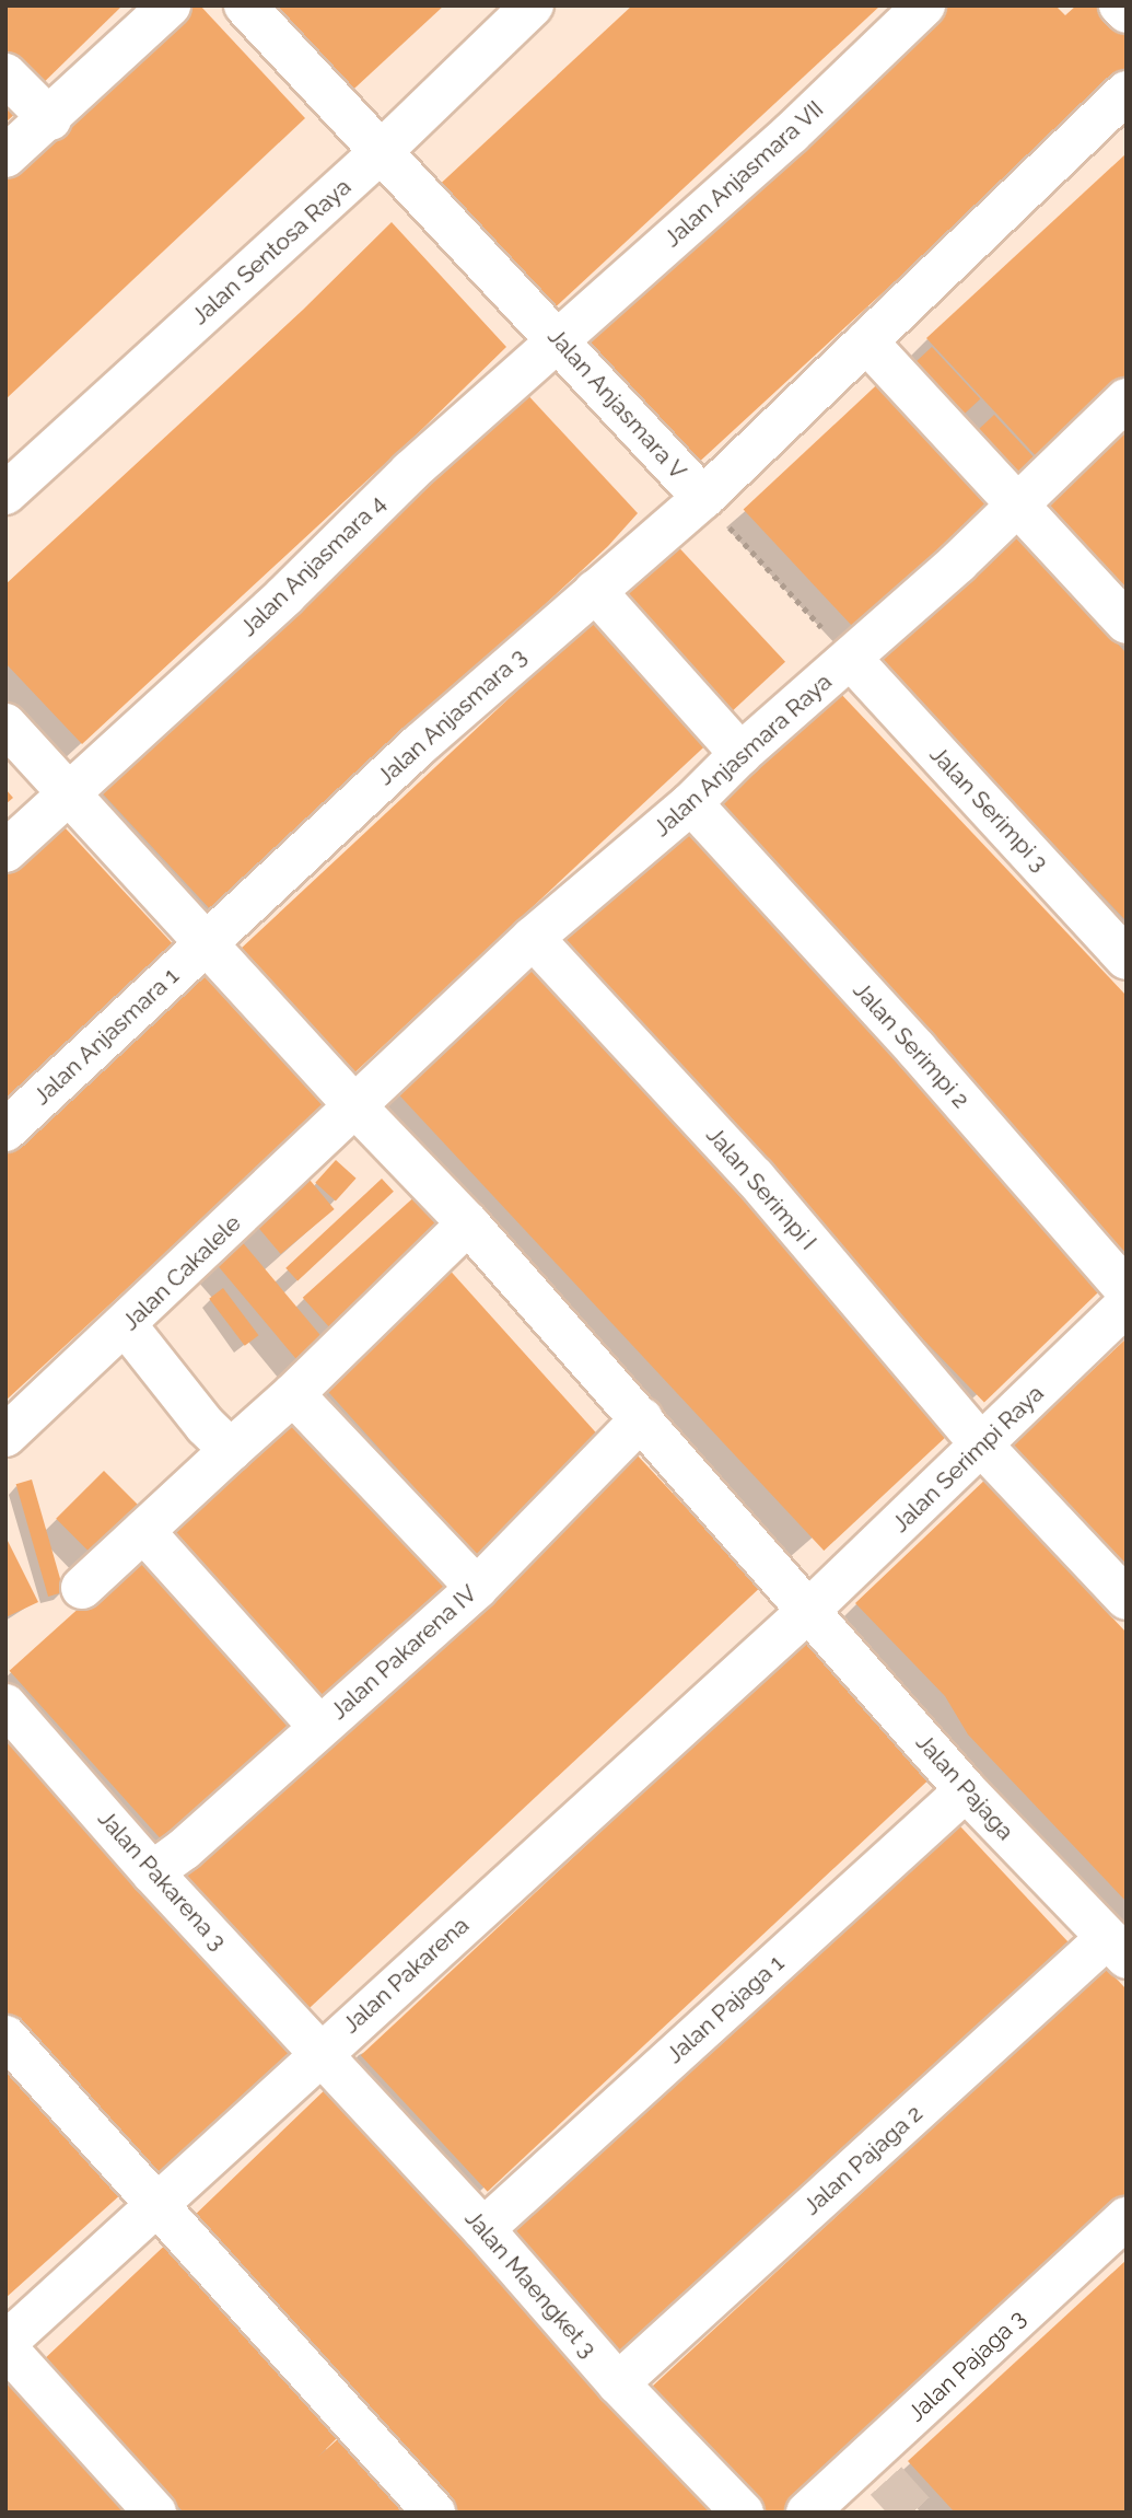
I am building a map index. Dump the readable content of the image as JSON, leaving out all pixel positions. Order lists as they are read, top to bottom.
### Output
{
  "streets": {
    "street": [
      "Jalan Anjasmara VII",
      "Jalan Sentosa Raya",
      "Jalan Anjasmara V",
      "Jalan Anjasmara 4",
      "Jalan Anjasmara 3",
      "Jalan Anjasmara Raya",
      "Jalan Serimpi 3",
      "Jalan Anjasmara 1",
      "Jalan Serimpi 2",
      "Jalan Serimpi I",
      "Jalan Cakalele",
      "Jalan Serimpi Raya",
      "Jalan Pakarena IV",
      "Jalan Pajaga",
      "Jalan Pakarena 3",
      "Jalan Pakarena",
      "Jalan Pajaga 1",
      "Jalan Pajaga 2",
      "Jalan Maengket 3",
      "Jalan Pajaga 3"
    ]
  },
  "crossings": [
    ["Jalan Anjasmara VII", "Jalan Anjasmara V"],
    ["Jalan Anjasmara VII", "Jalan Anjasmara 4"],
    ["Jalan Sentosa Raya", "Jalan Anjasmara V"],
    ["Jalan Anjasmara V", "Jalan Anjasmara 4"],
    ["Jalan Anjasmara V", "Jalan Anjasmara 3"],
    ["Jalan Anjasmara V", "Jalan Anjasmara Raya"],
    ["Jalan Anjasmara V", "Jalan Serimpi 3"],
    ["Jalan Anjasmara 4", "Jalan Pajaga"],
    ["Jalan Anjasmara 3", "Jalan Anjasmara 1"],
    ["Jalan Anjasmara 3", "Jalan Pajaga"],
    ["Jalan Anjasmara Raya", "Jalan Serimpi 3"],
    ["Jalan Anjasmara Raya", "Jalan Serimpi 2"],
    ["Jalan Anjasmara Raya", "Jalan Serimpi I"],
    ["Jalan Anjasmara Raya", "Jalan Cakalele"],
    ["Jalan Anjasmara Raya", "Jalan Pajaga"],
    ["Jalan Anjasmara 1", "Jalan Pajaga"],
    ["Jalan Serimpi I", "Jalan Serimpi Raya"],
    ["Jalan Cakalele", "Jalan Pajaga"],
    ["Jalan Serimpi Raya", "Jalan Pajaga"],
    ["Jalan Serimpi Raya", "Jalan Pakarena"],
    ["Jalan Pakarena IV", "Jalan Pajaga"],
    ["Jalan Pakarena IV", "Jalan Pakarena 3"],
    ["Jalan Pajaga", "Jalan Pakarena"],
    ["Jalan Pajaga", "Jalan Pajaga 1"],
    ["Jalan Pajaga", "Jalan Pajaga 2"],
    ["Jalan Pakarena 3", "Jalan Pakarena"],
    ["Jalan Pakarena 3", "Jalan Maengket 3"],
    ["Jalan Pakarena", "Jalan Maengket 3"],
    ["Jalan Pajaga 1", "Jalan Maengket 3"],
    ["Jalan Pajaga 2", "Jalan Maengket 3"]
  ]
}
